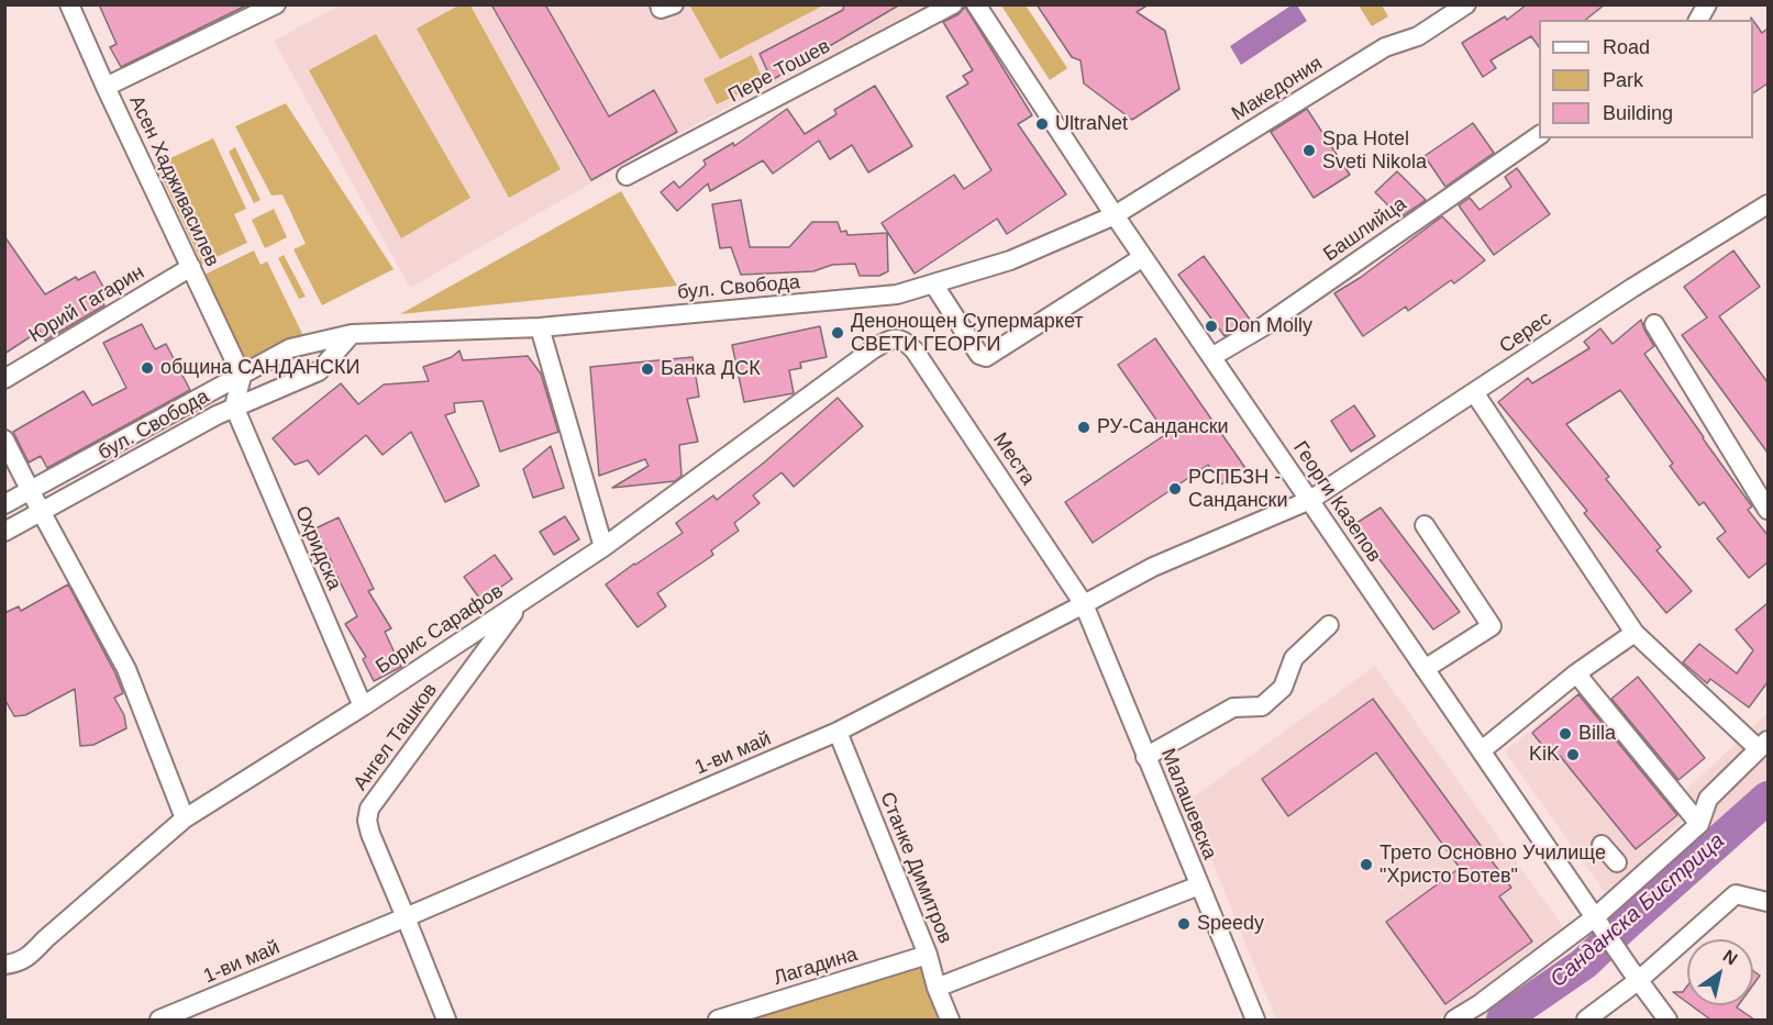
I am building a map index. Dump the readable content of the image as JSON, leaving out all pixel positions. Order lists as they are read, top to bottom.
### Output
{
  "streets": {
    "street": [
      "Пере Тошев",
      "Македония",
      "Асен Хадживасилев",
      "Башлийца",
      "бул. Свобода",
      "Юрий Гагарин",
      "Серес",
      "Места",
      "Георги Казепов",
      "Охридска",
      "Борис Сарафов",
      "Ангел Ташков",
      "1-ви май",
      "Малашевска",
      "Станке Димитров",
      "Лагадина"
    ]
  },
  "crossings": [
    ["Македония", "бул. Свобода"],
    ["Македония", "Георги Казепов"],
    ["Асен Хадживасилев", "бул. Свобода"],
    ["Асен Хадживасилев", "Юрий Гагарин"],
    ["Башлийца", "Георги Казепов"],
    ["бул. Свобода", "Георги Казепов"],
    ["бул. Свобода", "Охридска"],
    ["Серес", "Георги Казепов"],
    ["Серес", "1-ви май"],
    ["Места", "Борис Сарафов"],
    ["Места", "1-ви май"],
    ["Места", "Малашевска"],
    ["Георги Казепов", "1-ви май"],
    ["Охридска", "Борис Сарафов"],
    ["Борис Сарафов", "Ангел Ташков"],
    ["Ангел Ташков", "1-ви май"],
    ["1-ви май", "Малашевска"],
    ["1-ви май", "Станке Димитров"],
    ["Станке Димитров", "Лагадина"]
  ],
  "water": ["Санданска Бистрица"],
  "places": [
    "UltraNet",
    "Spa Hotel Sveti Nikola",
    "Don Molly",
    "Денонощен Супермаркет СВЕТИ ГЕОРГИ",
    "община САНДАНСКИ",
    "Банка ДСК",
    "РУ-Сандански",
    "РСПБЗН - Сандански",
    "Billa",
    "KiK",
    "Трето Основно Училище \"Христо Ботев\"",
    "Speedy"
  ],
  "legend": ["Road", "Park", "Building"],
  "north": "top right"
}
